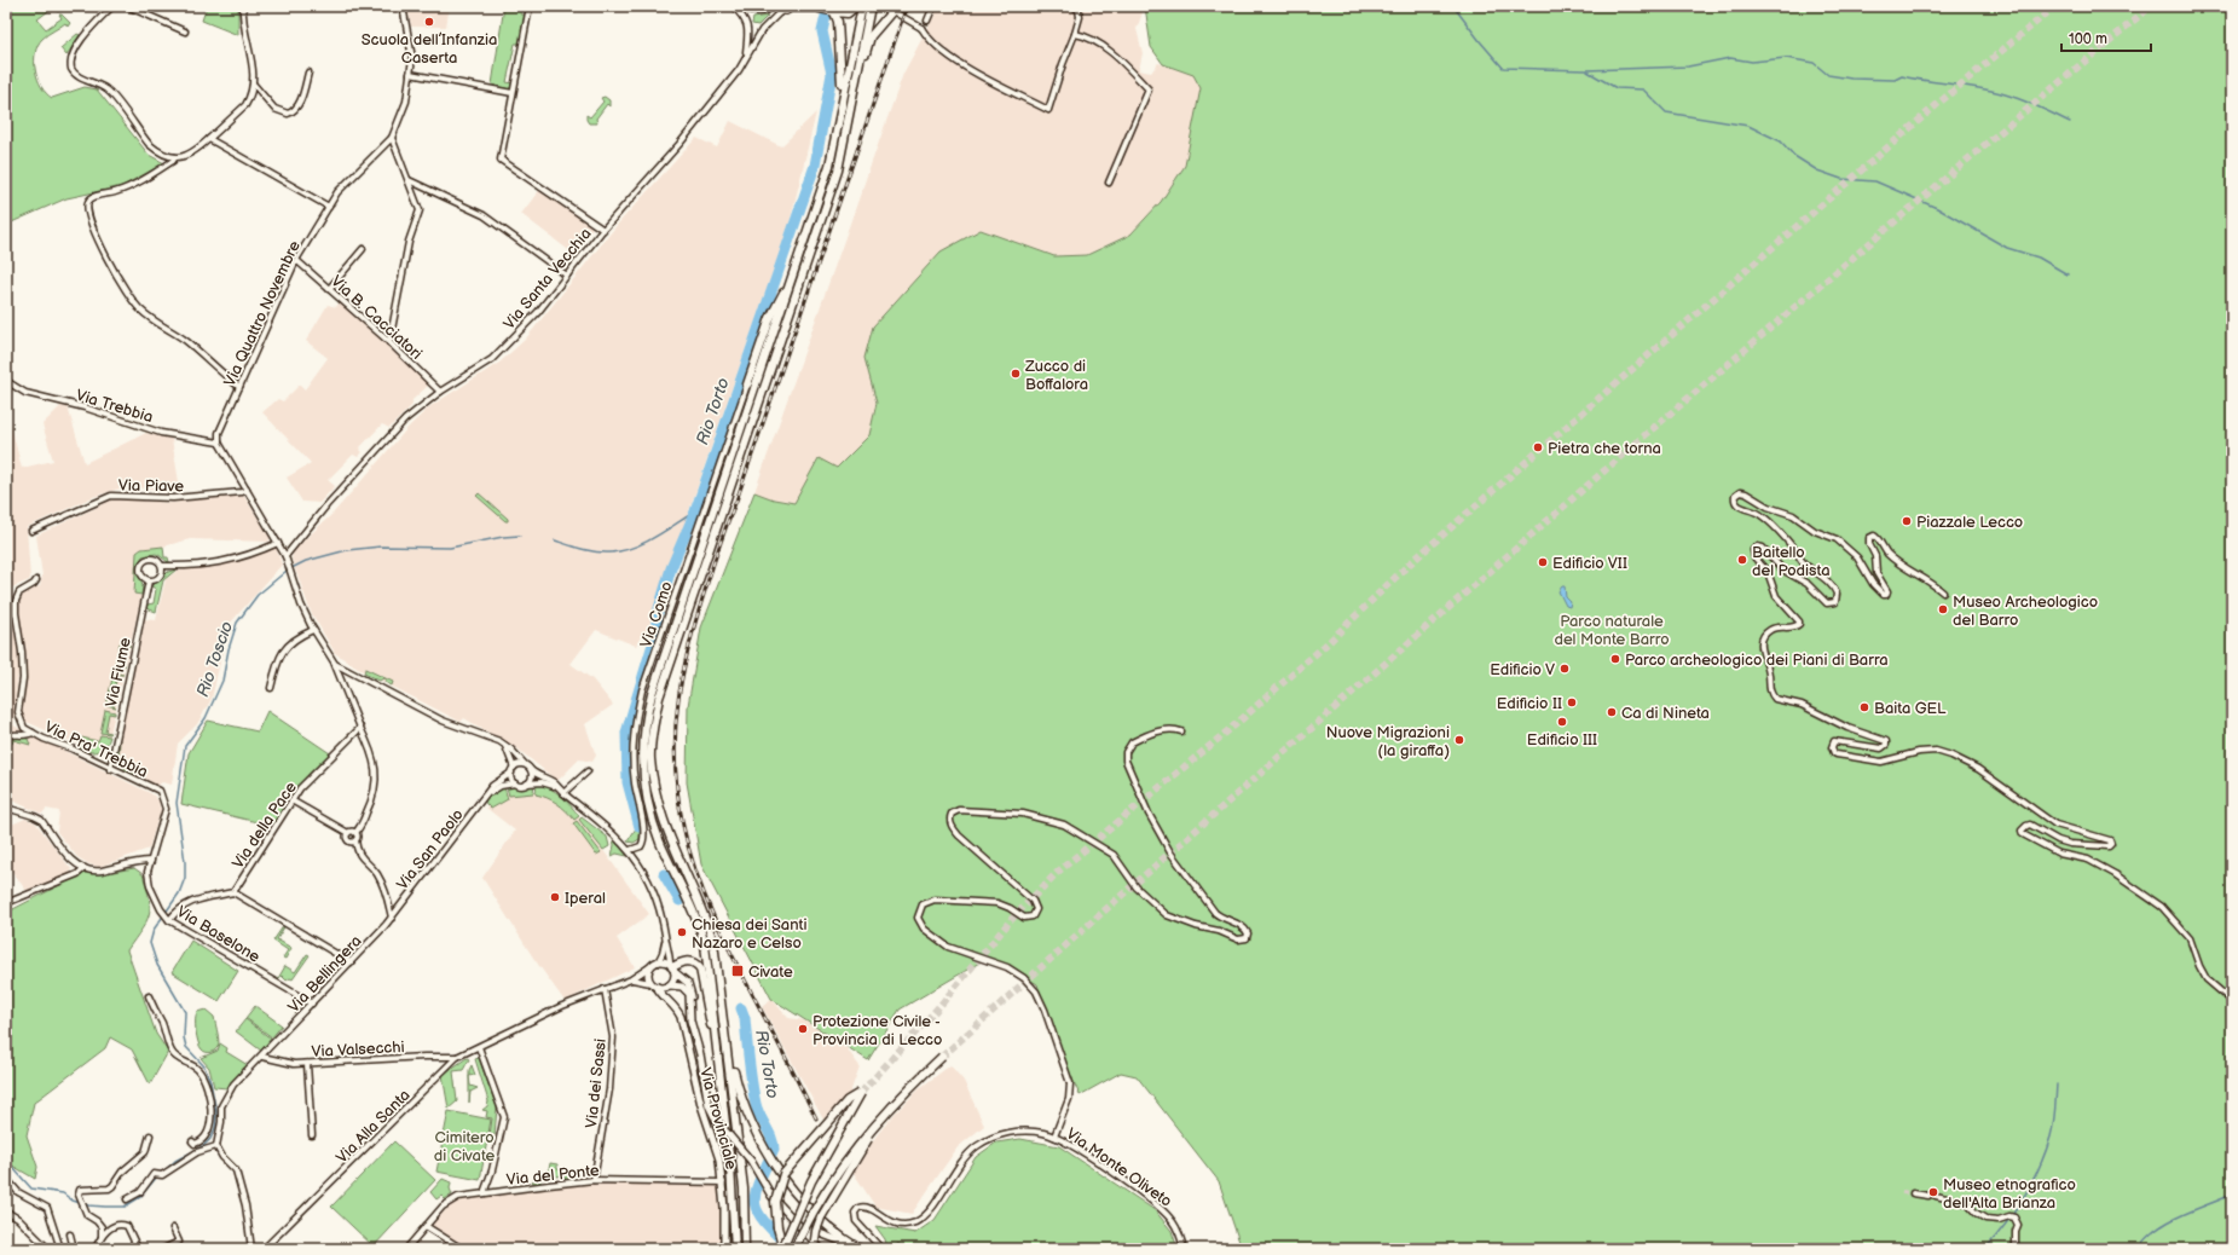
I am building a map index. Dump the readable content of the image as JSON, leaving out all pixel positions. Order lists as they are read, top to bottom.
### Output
{
  "streets": {
    "street": [
      "Via Santa Vecchia",
      "Via Quattro Novembre",
      "Via B. Cacciatori",
      "Via Trebbia",
      "Via Piave",
      "Via Como",
      "Via Fiume",
      "Via Pra' Trebbia",
      "Via della Pace",
      "Via San Paolo",
      "Via Baselone",
      "Via Bellingera",
      "Via Valsecchi",
      "Via dei Sassi",
      "Via Provinciale",
      "Via Alla Santa",
      "Via Monte Oliveto",
      "Via del Ponte"
    ]
  },
  "crossings": [
    ["Via Santa Vecchia", "Via B. Cacciatori"],
    ["Via Quattro Novembre", "Via B. Cacciatori"],
    ["Via Quattro Novembre", "Via Trebbia"],
    ["Via Fiume", "Via Pra' Trebbia"],
    ["Via Pra' Trebbia", "Via Baselone"],
    ["Via San Paolo", "Via Bellingera"],
    ["Via Baselone", "Via Bellingera"],
    ["Via Bellingera", "Via Valsecchi"],
    ["Via Valsecchi", "Via Alla Santa"],
    ["Via dei Sassi", "Via del Ponte"],
    ["Via Provinciale", "Via del Ponte"]
  ],
  "water": ["Rio Torto", "Rio Toscio"],
  "parks": ["Parco naturale del Monte Barro", "Cimitero di Civate"],
  "places": {
    "other": [
      "Scuola dell’Infanzia Caserta",
      "Zucco di Boffalora",
      "Pietra che torna",
      "Piazzale Lecco",
      "Baitello del Podista",
      "Edificio VII",
      "Museo Archeologico del Barro",
      "Parco archeologico dei Piani di Barra",
      "Edificio V",
      "Edificio II",
      "Baita GEL",
      "Ca di Nineta",
      "Edificio III",
      "Nuove Migrazioni (la giraffa)",
      "Iperal",
      "Chiesa dei Santi Nazaro e Celso",
      "Protezione Civile - Provincia di Lecco",
      "Museo etnografico dell'Alta Brianza"
    ],
    "transit": ["Civate"]
  },
  "scale_bar": "100 m"
}
